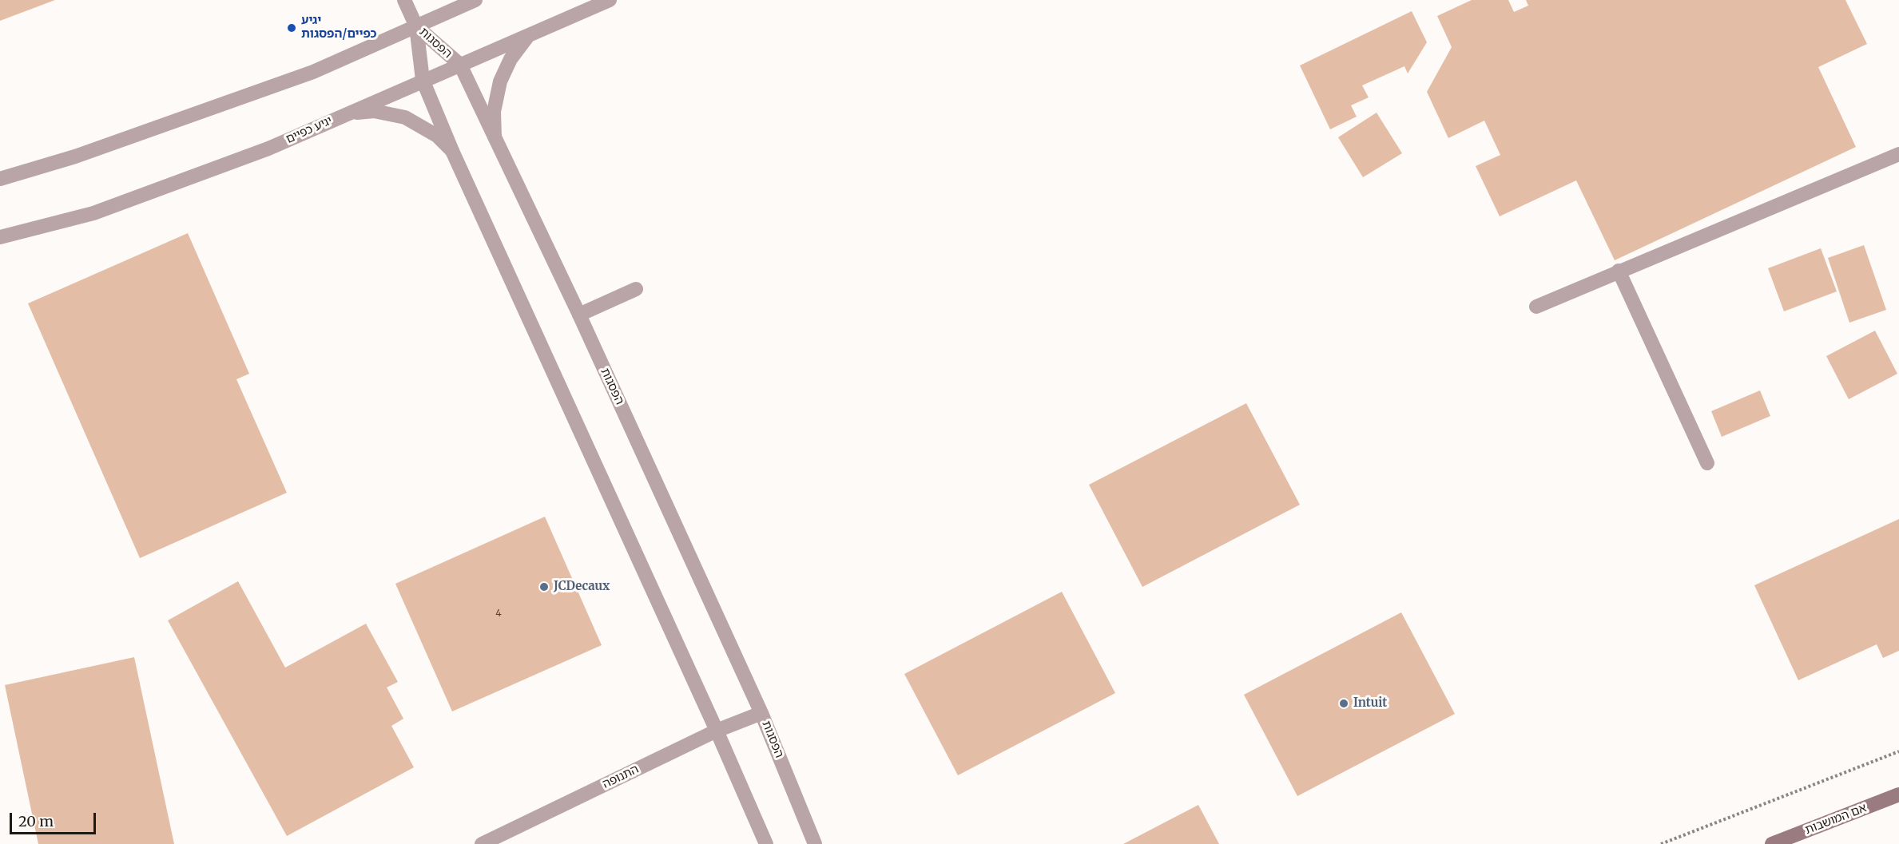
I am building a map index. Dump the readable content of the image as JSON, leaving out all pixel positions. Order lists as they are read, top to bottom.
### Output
{
  "streets": {
    "main road": ["אם המושבות"],
    "street": ["הפסגות", "יגיע כפיים", "התנופה"]
  },
  "crossings": [
    ["הפסגות", "יגיע כפיים"],
    ["הפסגות", "התנופה"]
  ],
  "places": ["יגיע כפיים/הפסגות", "JCDecaux", "Intuit"],
  "house_numbers": ["4"],
  "scale_bar": "20 m"
}
